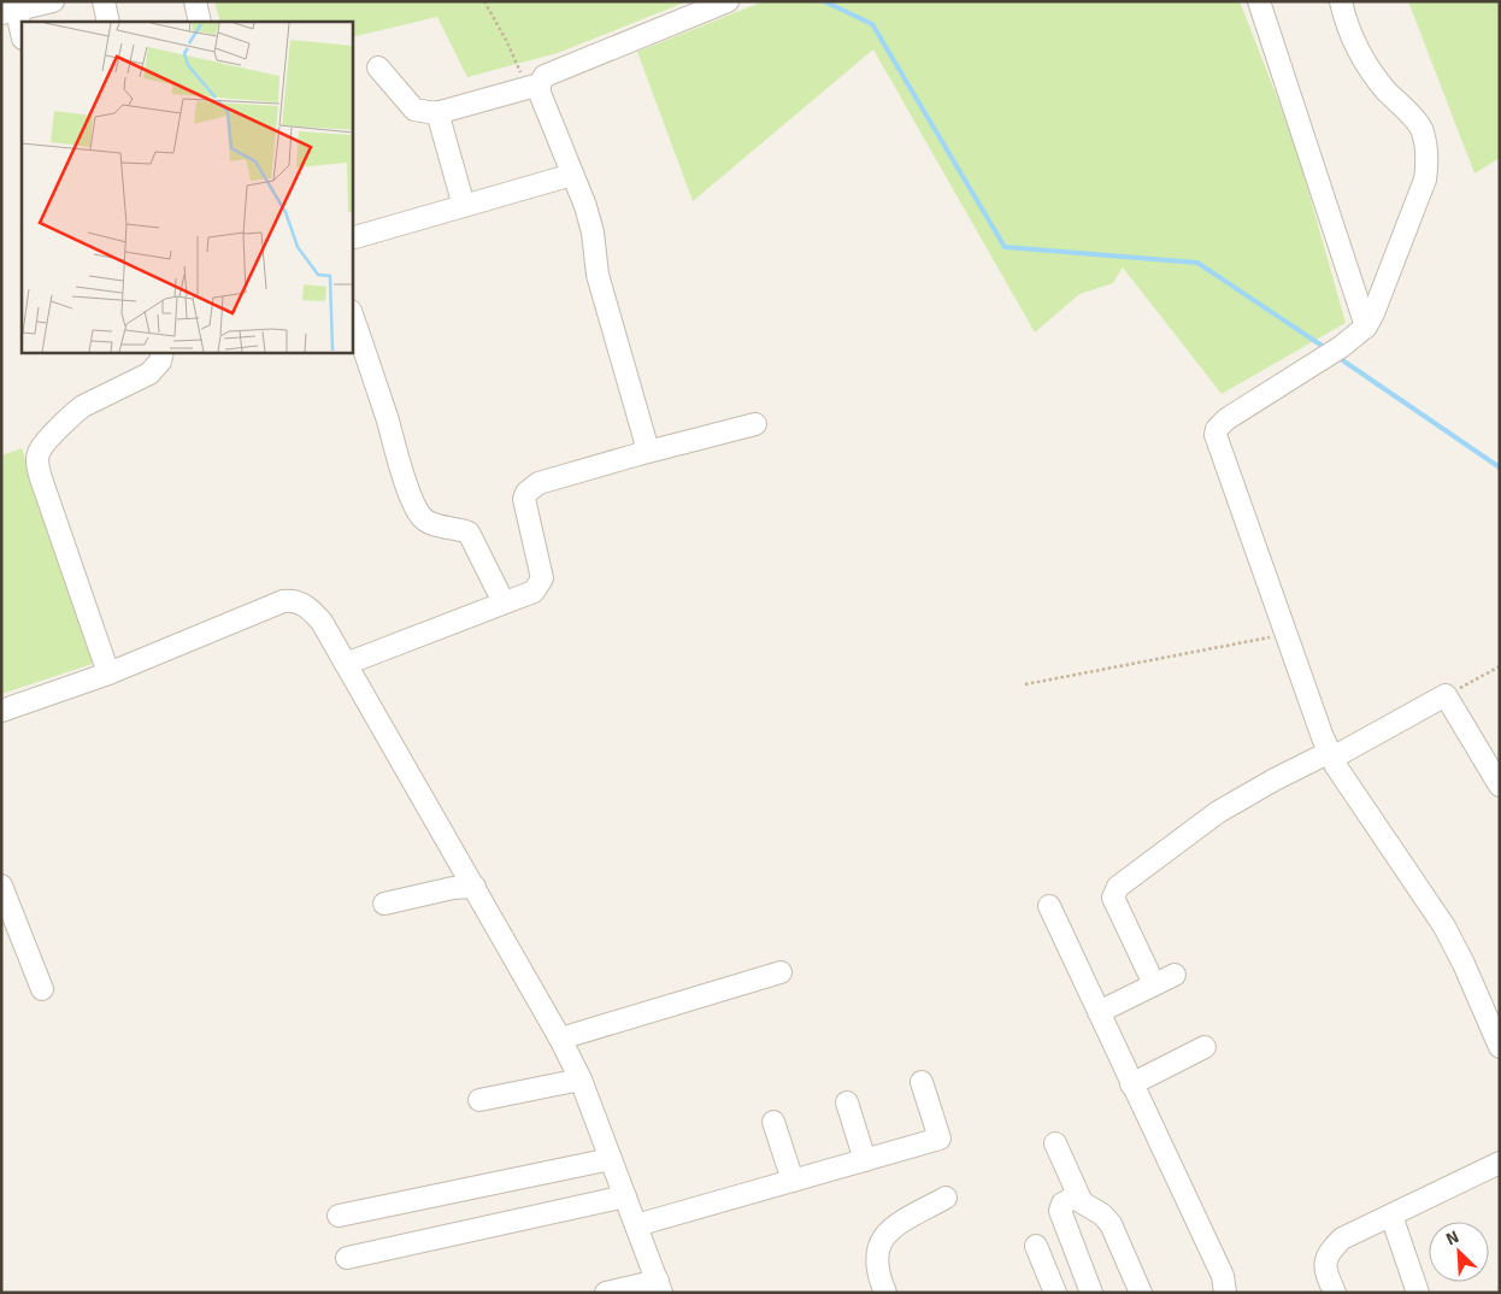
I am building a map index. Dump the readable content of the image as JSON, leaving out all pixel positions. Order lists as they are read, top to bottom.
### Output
{
  "north": "top left"
}
